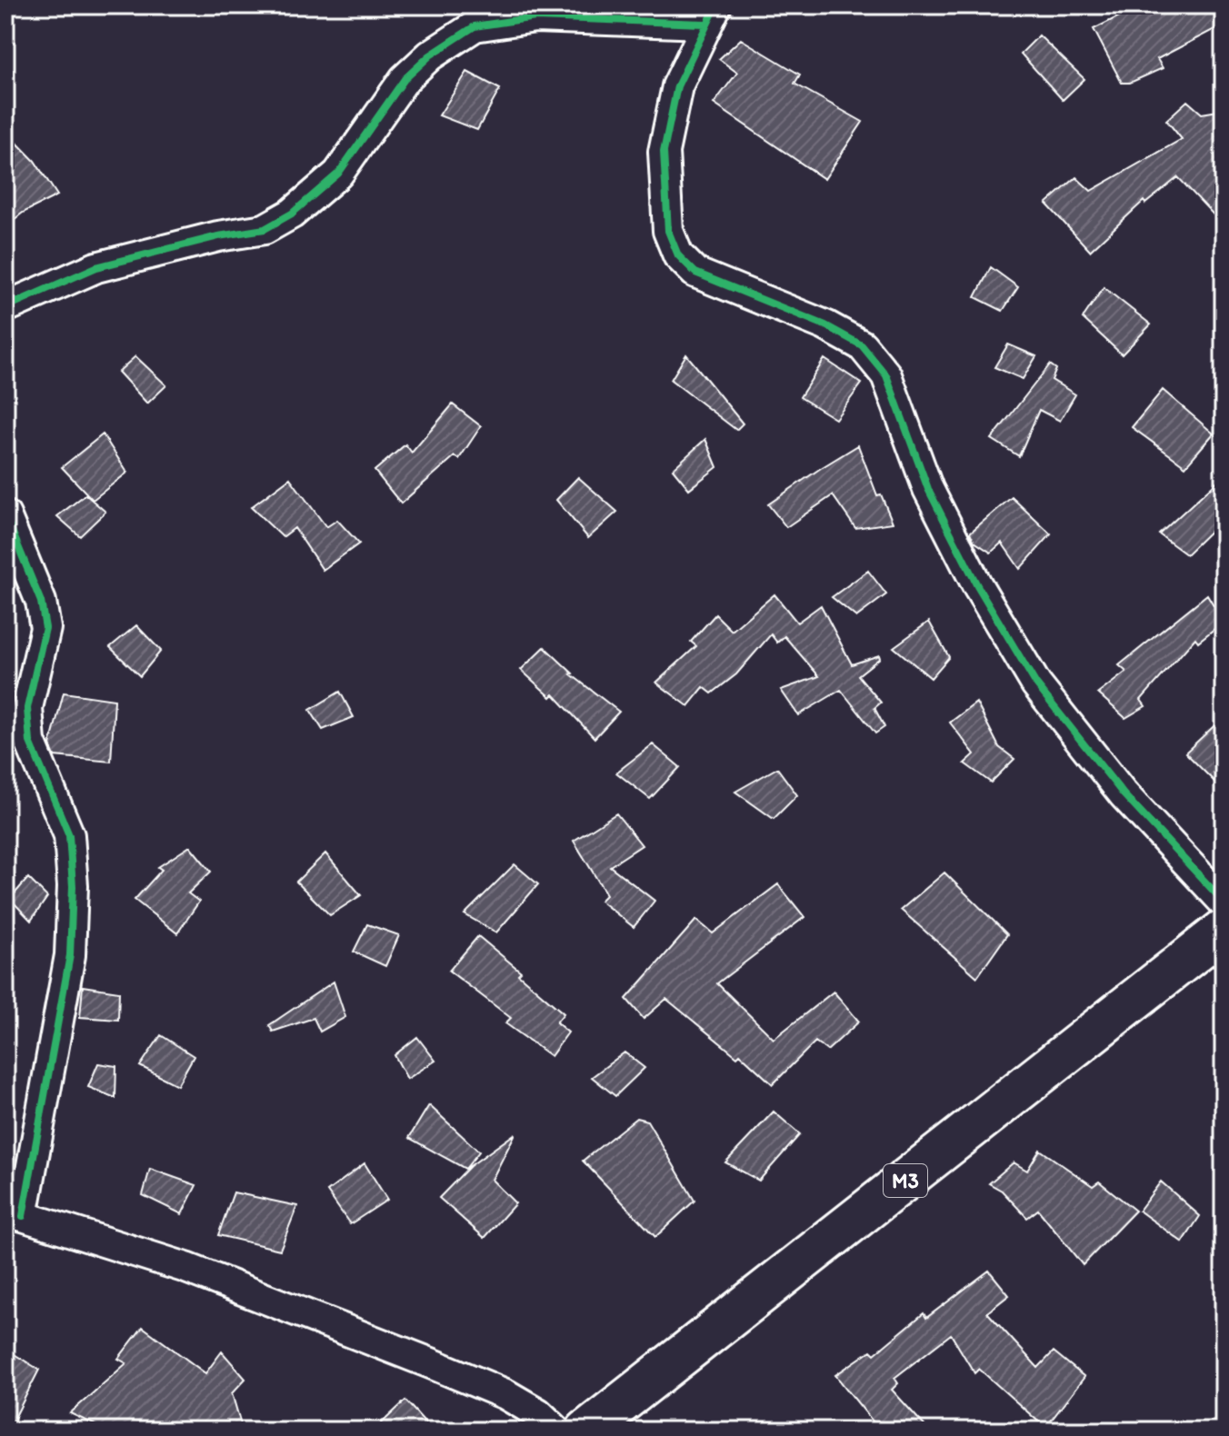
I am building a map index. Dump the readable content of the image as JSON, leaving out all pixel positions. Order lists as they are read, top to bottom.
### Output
{
  "streets": {
    "main road": ["M3"]
  }
}
